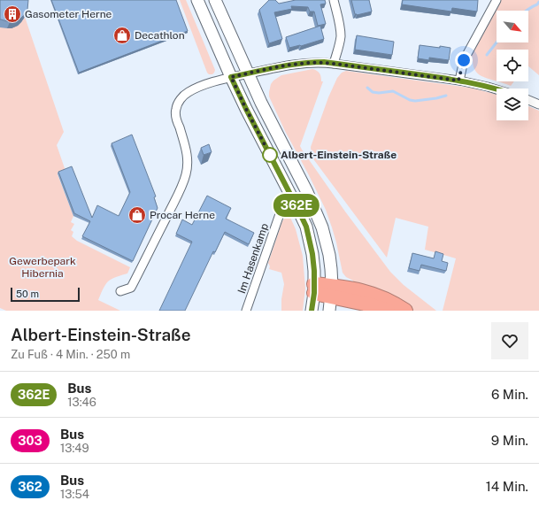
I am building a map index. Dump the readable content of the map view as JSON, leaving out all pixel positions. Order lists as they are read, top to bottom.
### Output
{
  "streets": {
    "street": ["Im Hasenkamp"]
  },
  "parks": ["Gewerbepark Hibernia"],
  "places": {
    "building": ["Gasometer Herne"],
    "shop": ["Decathlon", "Procar Herne"],
    "other": ["Albert-Einstein-Straße"]
  },
  "lines": ["bus line 362E"],
  "scale_bar": "50 m",
  "north": "bottom right",
  "page": {
    "on_map": "362E",
    "scale": "50 m",
    "heading": ["Albert-Einstein-Straße", "Zu Fuß · 4 Min. · 250 m"],
    "list": [
      {
        "mark": "362E",
        "name": "Bus",
        "note": "13:46",
        "value": "6 Min."
      },
      {
        "mark": "303",
        "name": "Bus",
        "note": "13:49",
        "value": "9 Min."
      },
      {
        "mark": "362",
        "name": "Bus",
        "note": "13:54",
        "value": "14 Min."
      }
    ]
  }
}
